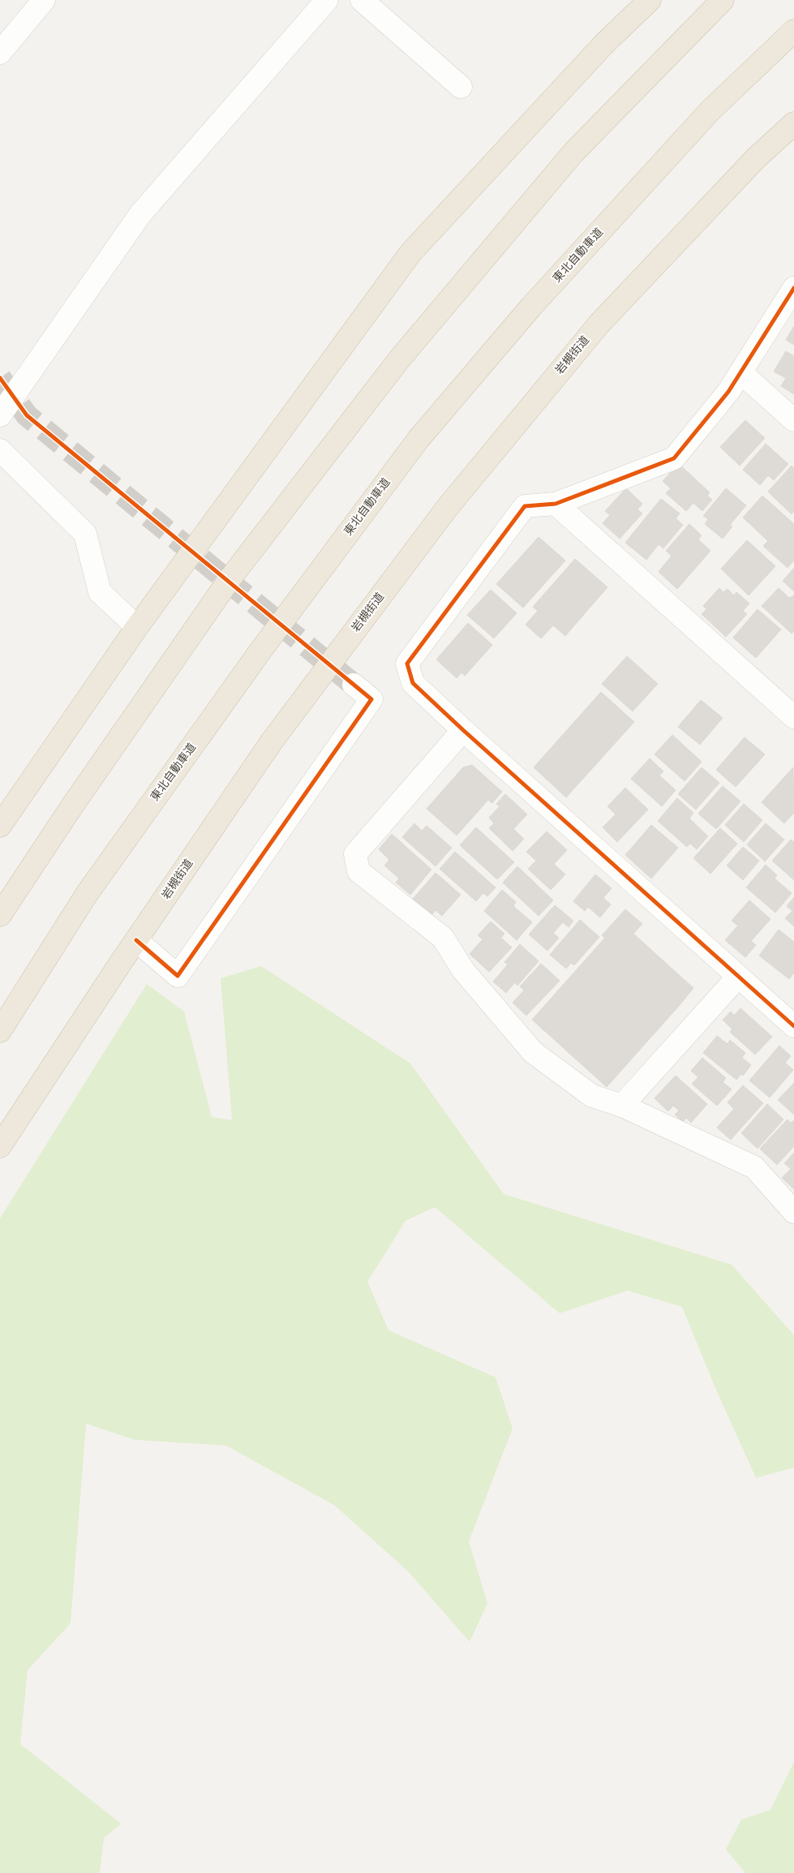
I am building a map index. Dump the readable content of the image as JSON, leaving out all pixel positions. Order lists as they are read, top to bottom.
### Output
{
  "streets": {
    "highway": ["東北自動車道", "岩槻街道"]
  }
}
